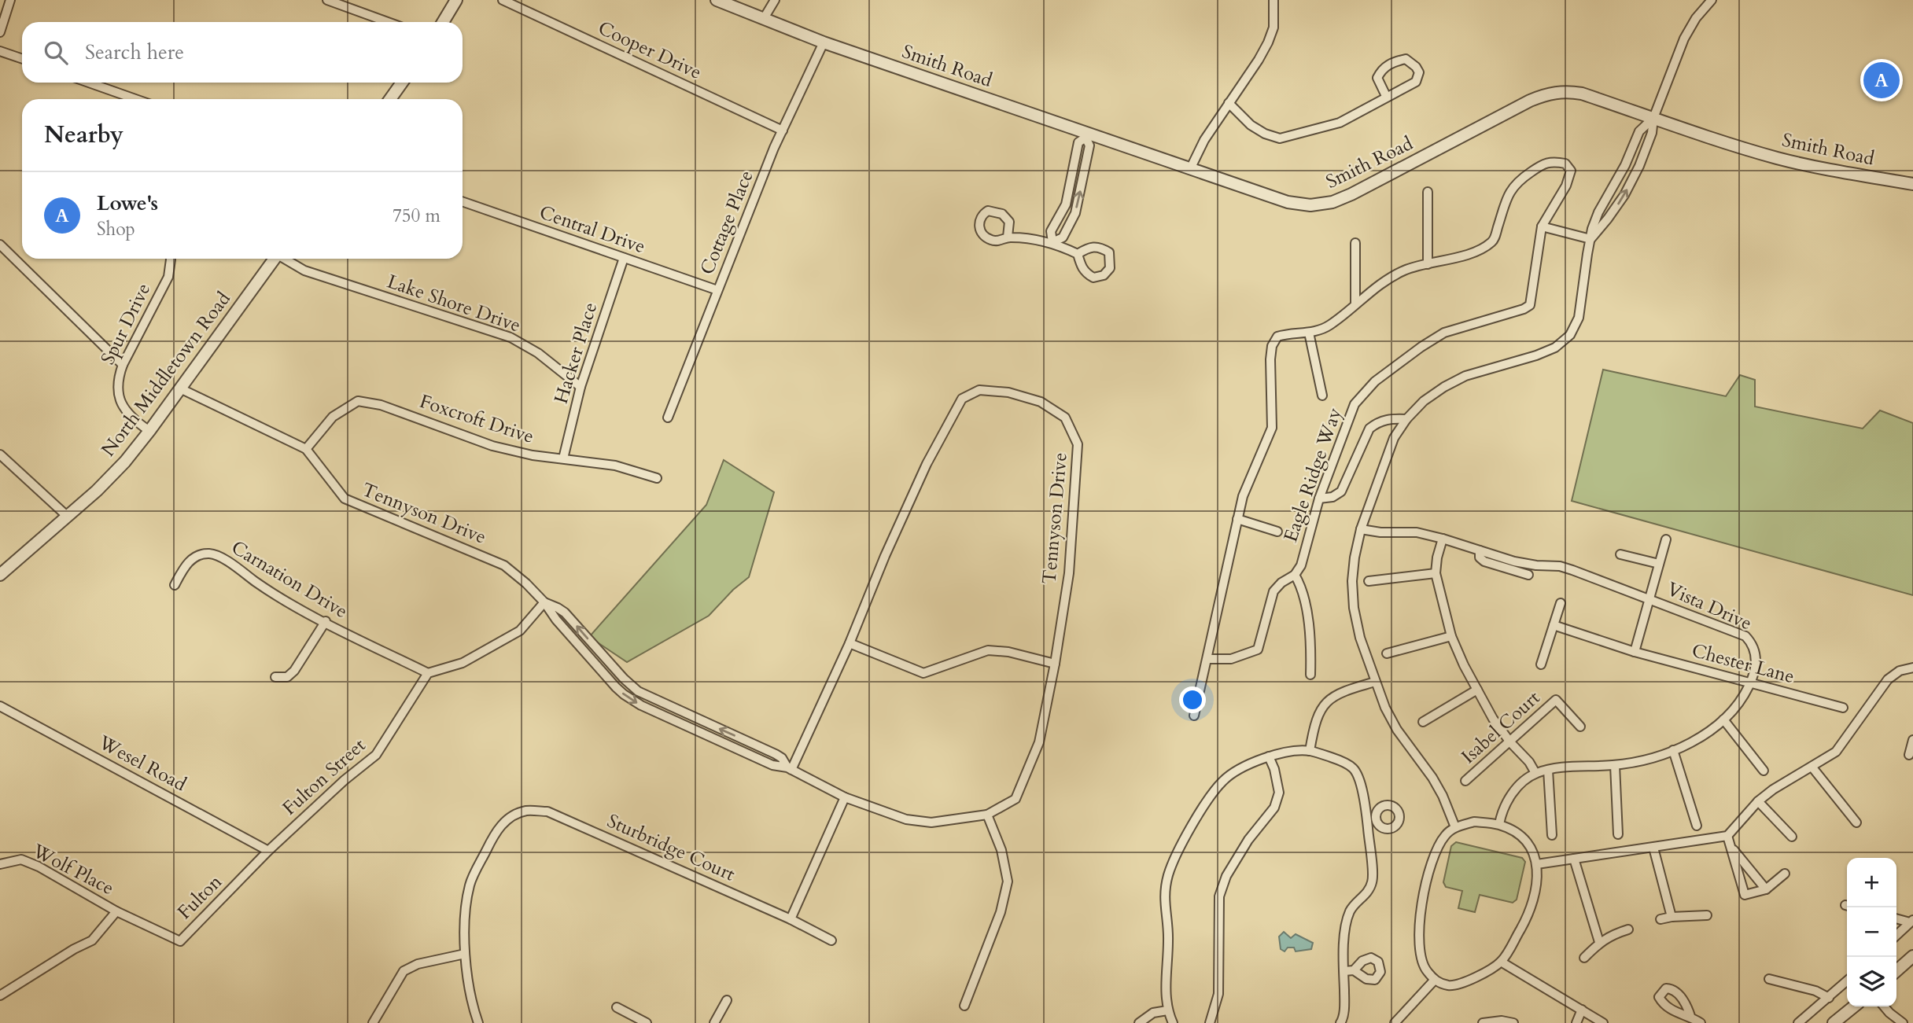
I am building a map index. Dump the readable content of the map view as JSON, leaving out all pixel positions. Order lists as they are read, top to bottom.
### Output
{
  "streets": {
    "street": [
      "Cooper Drive",
      "Smith Road",
      "Cottage Place",
      "Central Drive",
      "Lake Shore Drive",
      "Spur Drive",
      "Hacker Place",
      "North Middletown Road",
      "Foxcroft Drive",
      "Eagle Ridge Way",
      "Tennyson Drive",
      "Carnation Drive",
      "Vista Drive",
      "Chester Lane",
      "Isabel Court",
      "Wesel Road",
      "Fulton Street",
      "Sturbridge Court",
      "Wolf Place",
      "Fulton"
    ]
  },
  "crossings": [
    ["Cooper Drive", "Cottage Place"],
    ["Smith Road", "Cottage Place"],
    ["Cottage Place", "Central Drive"],
    ["Central Drive", "Hacker Place"],
    ["Lake Shore Drive", "Hacker Place"],
    ["Spur Drive", "North Middletown Road"],
    ["Hacker Place", "Foxcroft Drive"],
    ["North Middletown Road", "Tennyson Drive"],
    ["Foxcroft Drive", "Tennyson Drive"],
    ["Carnation Drive", "Fulton Street"],
    ["Vista Drive", "Chester Lane"],
    ["Wesel Road", "Fulton Street"],
    ["Wesel Road", "Fulton"],
    ["Fulton Street", "Fulton"],
    ["Wolf Place", "Fulton"]
  ],
  "page": {
    "search": "Search here",
    "pins": "A",
    "heading": "Nearby",
    "list": [
      {
        "mark": "A",
        "name": "Lowe's",
        "note": "Shop",
        "value": "750 m"
      }
    ],
    "map_buttons": ["+", "−"]
  }
}
